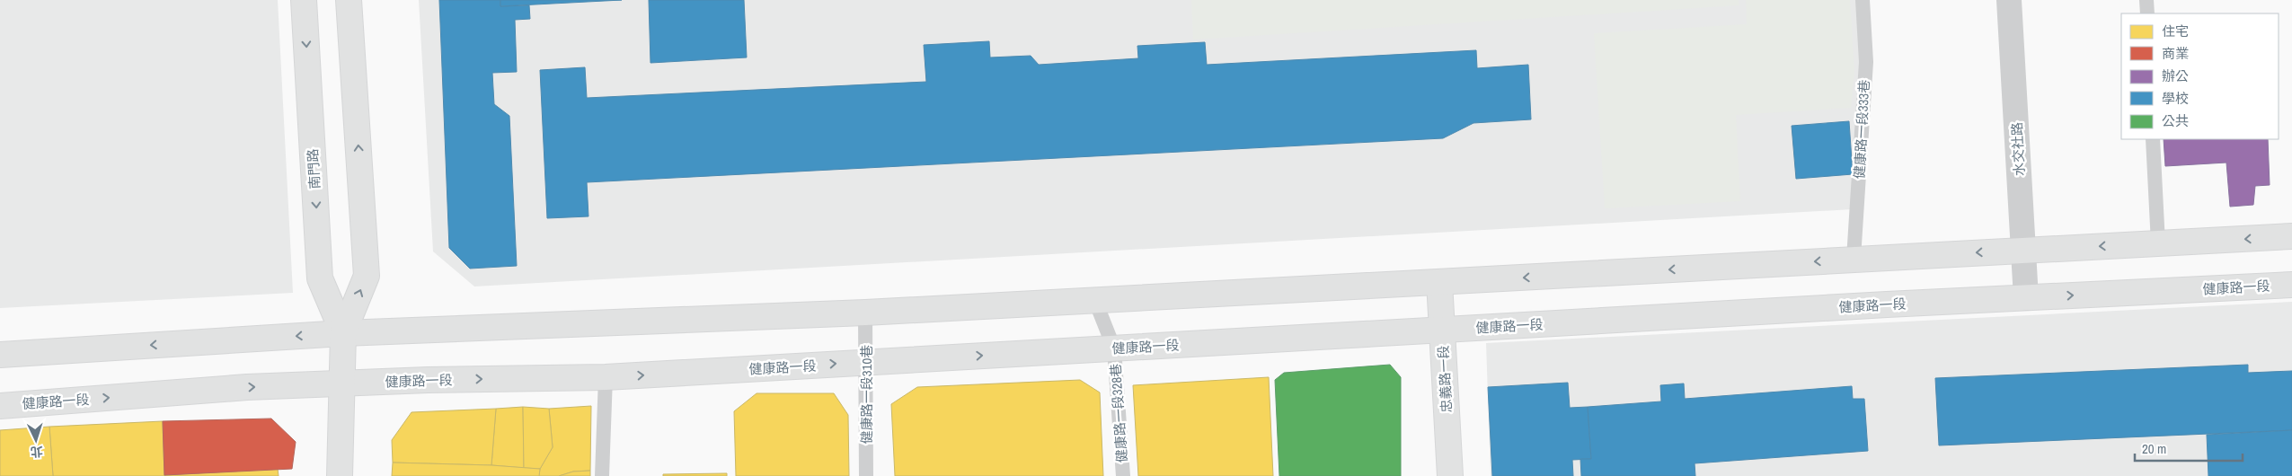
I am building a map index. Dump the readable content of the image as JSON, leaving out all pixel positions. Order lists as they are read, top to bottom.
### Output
{
  "streets": {
    "street": [
      "水交社路",
      "南門路",
      "健康路一段",
      "忠義路一段"
    ],
    "lane": ["健康路一段333巷", "健康路一段310巷", "健康路一段328巷"]
  },
  "crossings": [
    ["水交社路", "健康路一段"],
    ["南門路", "健康路一段"],
    ["健康路一段", "忠義路一段"],
    ["健康路一段", "健康路一段310巷"],
    ["健康路一段", "健康路一段328巷"]
  ],
  "legend": [
    "住宅",
    "商業",
    "辦公",
    "學校",
    "公共"
  ],
  "scale_bar": "20 m",
  "north": "bottom"
}
